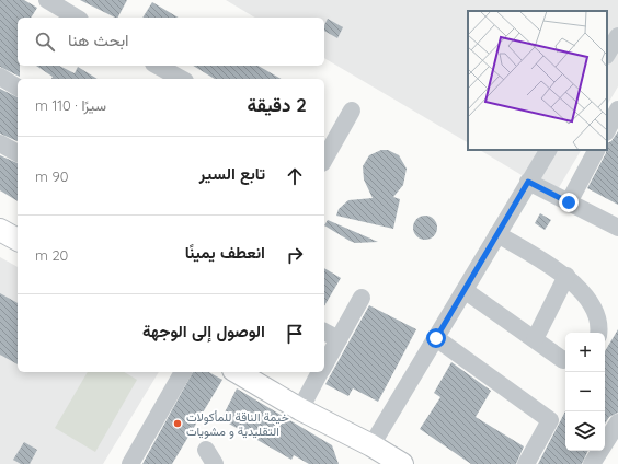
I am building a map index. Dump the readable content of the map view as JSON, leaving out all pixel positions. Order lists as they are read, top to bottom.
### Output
{
  "places": ["خيمة الناقة للمأكولات التقليدية و مشويات"],
  "page": {
    "search": "ابحث هنا",
    "heading": ["2 دقيقة", "سيرًا · 110 m"],
    "list": [
      ["تابع السير", "90 m"],
      ["انعطف يمينًا", "20 m"],
      "الوصول إلى الوجهة"
    ],
    "map_buttons": ["+", "−"]
  }
}
